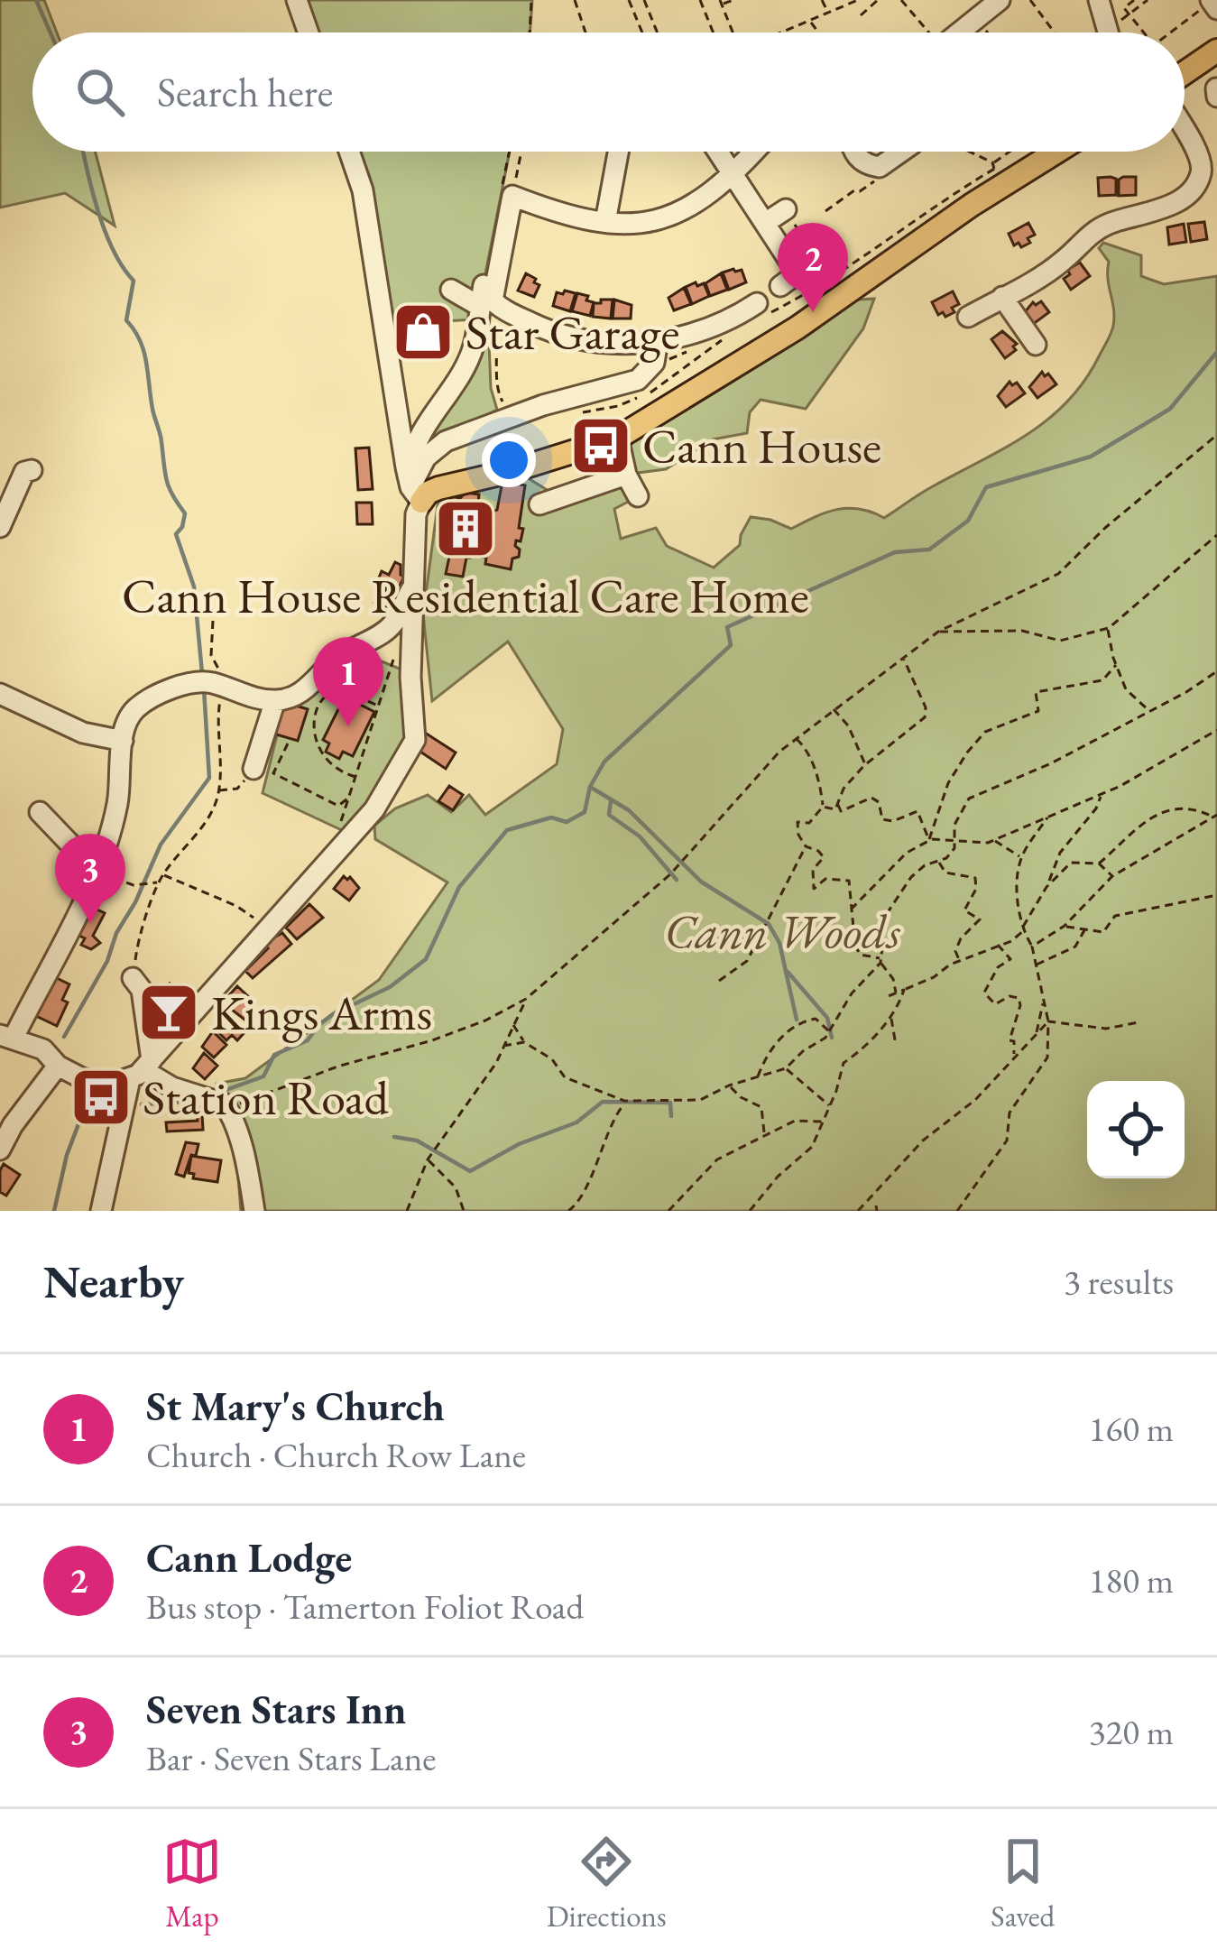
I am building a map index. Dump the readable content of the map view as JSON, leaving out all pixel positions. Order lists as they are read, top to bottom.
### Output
{
  "parks": ["Cann Woods"],
  "places": {
    "shop": ["Star Garage"],
    "bus stop": ["Cann House", "Station Road"],
    "building": ["Cann House Residential Care Home"],
    "bar": ["Kings Arms"]
  },
  "page": {
    "search": "Search here",
    "pins": ["2", "1", "3"],
    "heading": ["Nearby", "3 results"],
    "list": [
      {
        "mark": "1",
        "name": "St Mary's Church",
        "note": "Church · Church Row Lane",
        "value": "160 m"
      },
      {
        "mark": "2",
        "name": "Cann Lodge",
        "note": "Bus stop · Tamerton Foliot Road",
        "value": "180 m"
      },
      {
        "mark": "3",
        "name": "Seven Stars Inn",
        "note": "Bar · Seven Stars Lane",
        "value": "320 m"
      }
    ],
    "nav": ["Map", "Directions", "Saved"]
  }
}
